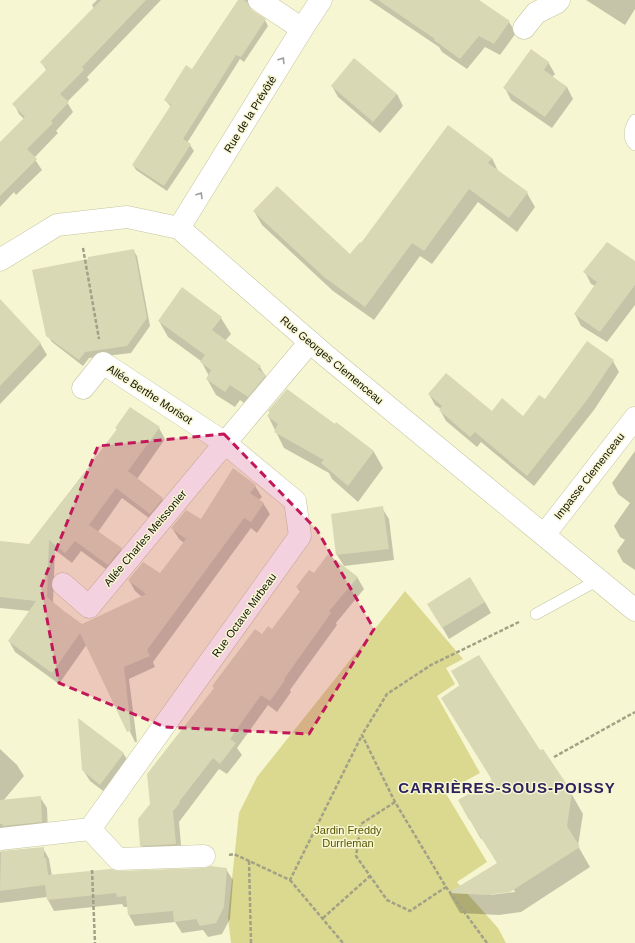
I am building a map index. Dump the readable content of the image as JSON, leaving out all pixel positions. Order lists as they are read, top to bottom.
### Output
{
  "streets": {
    "street": [
      "Rue de la Prévôté",
      "Rue Georges Clemenceau",
      "Allée Berthe Morisot",
      "Impasse Clemenceau",
      "Allée Charles Meissonier",
      "Rue Octave Mirbeau"
    ]
  },
  "crossings": [
    ["Rue de la Prévôté", "Rue Georges Clemenceau"],
    ["Rue Georges Clemenceau", "Impasse Clemenceau"],
    ["Allée Berthe Morisot", "Allée Charles Meissonier"],
    ["Allée Berthe Morisot", "Rue Octave Mirbeau"],
    ["Allée Charles Meissonier", "Rue Octave Mirbeau"]
  ],
  "one_way": ["Rue de la Prévôté"],
  "districts": ["CARRIÈRES-SOUS-POISSY"],
  "parks": ["Jardin Freddy Durrleman"]
}
